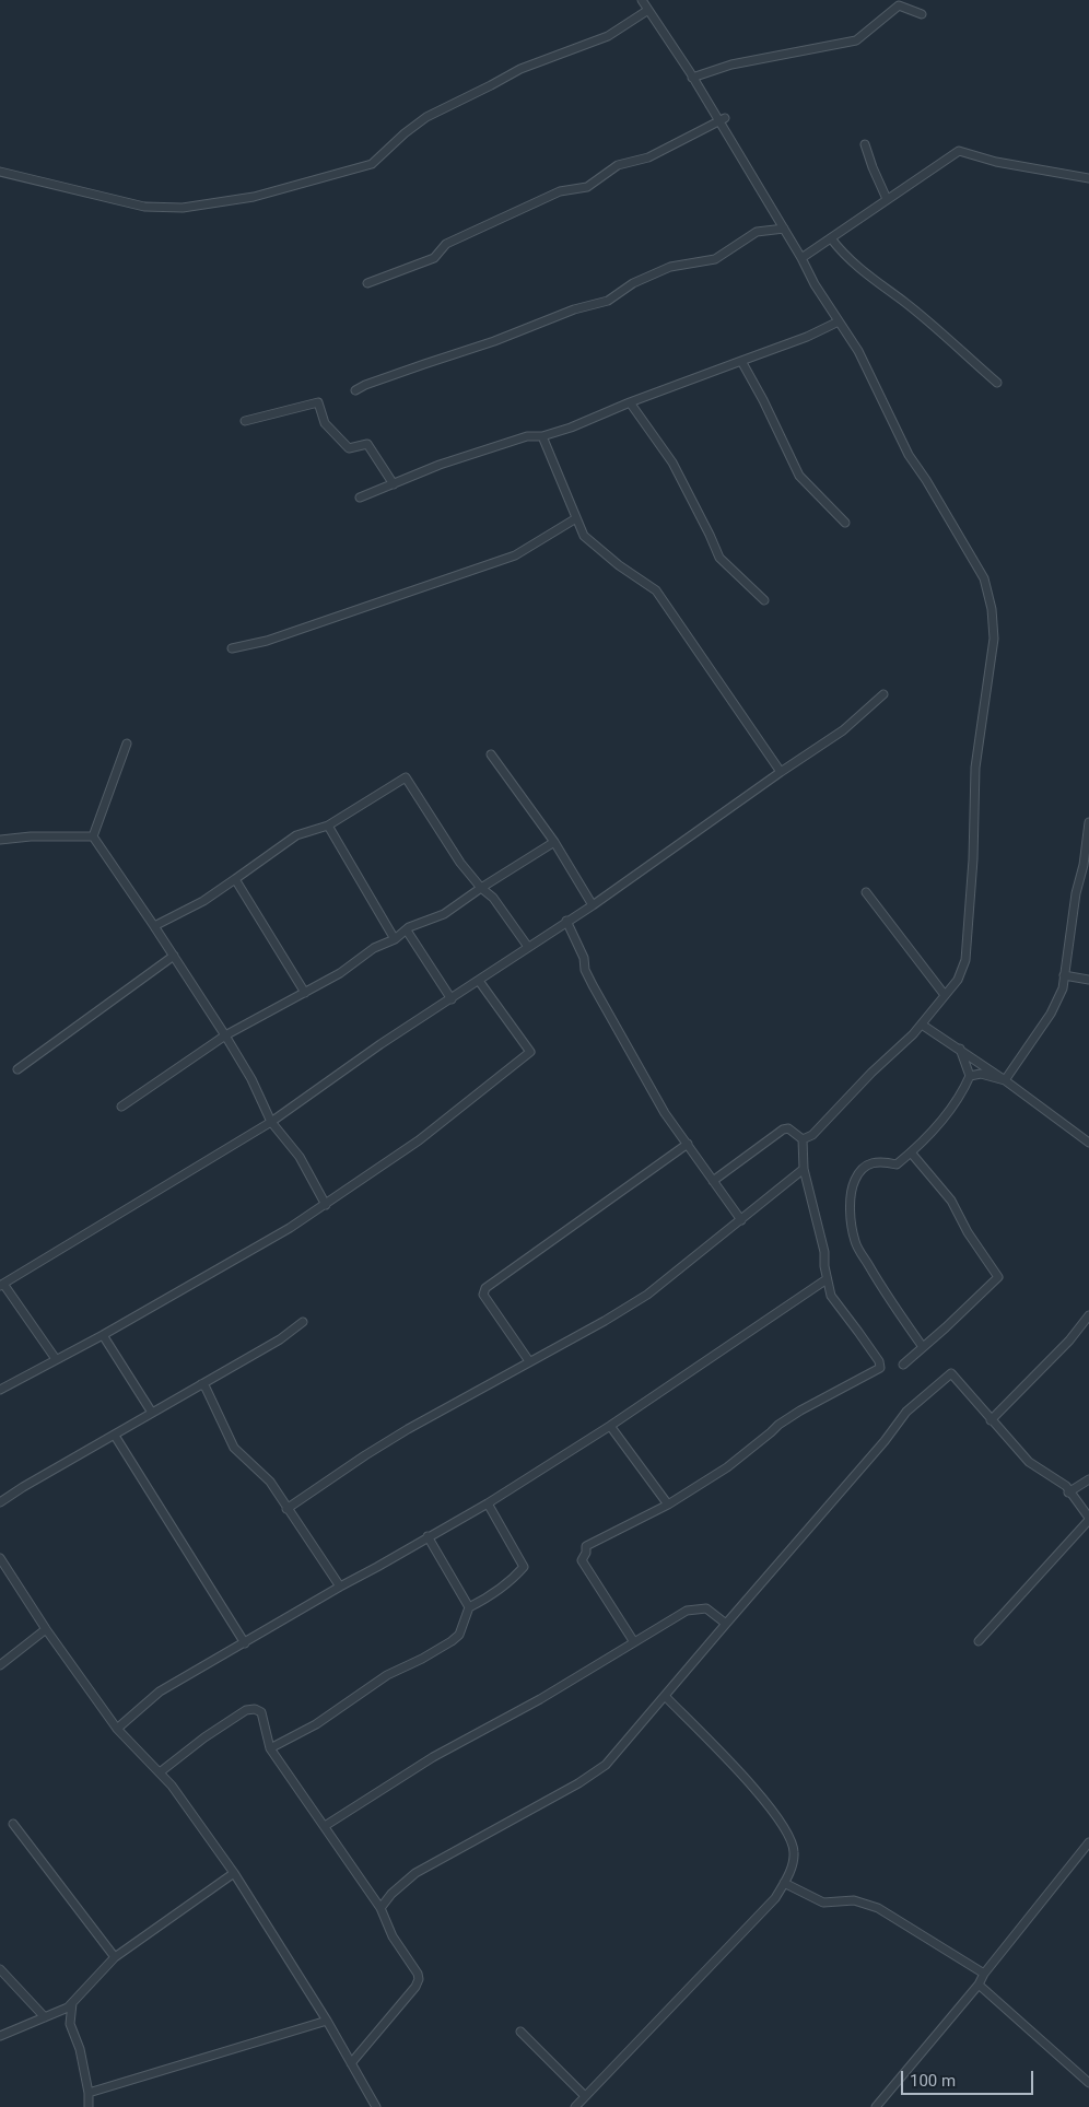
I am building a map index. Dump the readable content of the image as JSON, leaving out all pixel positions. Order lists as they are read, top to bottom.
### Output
{
  "scale_bar": "100 m"
}
